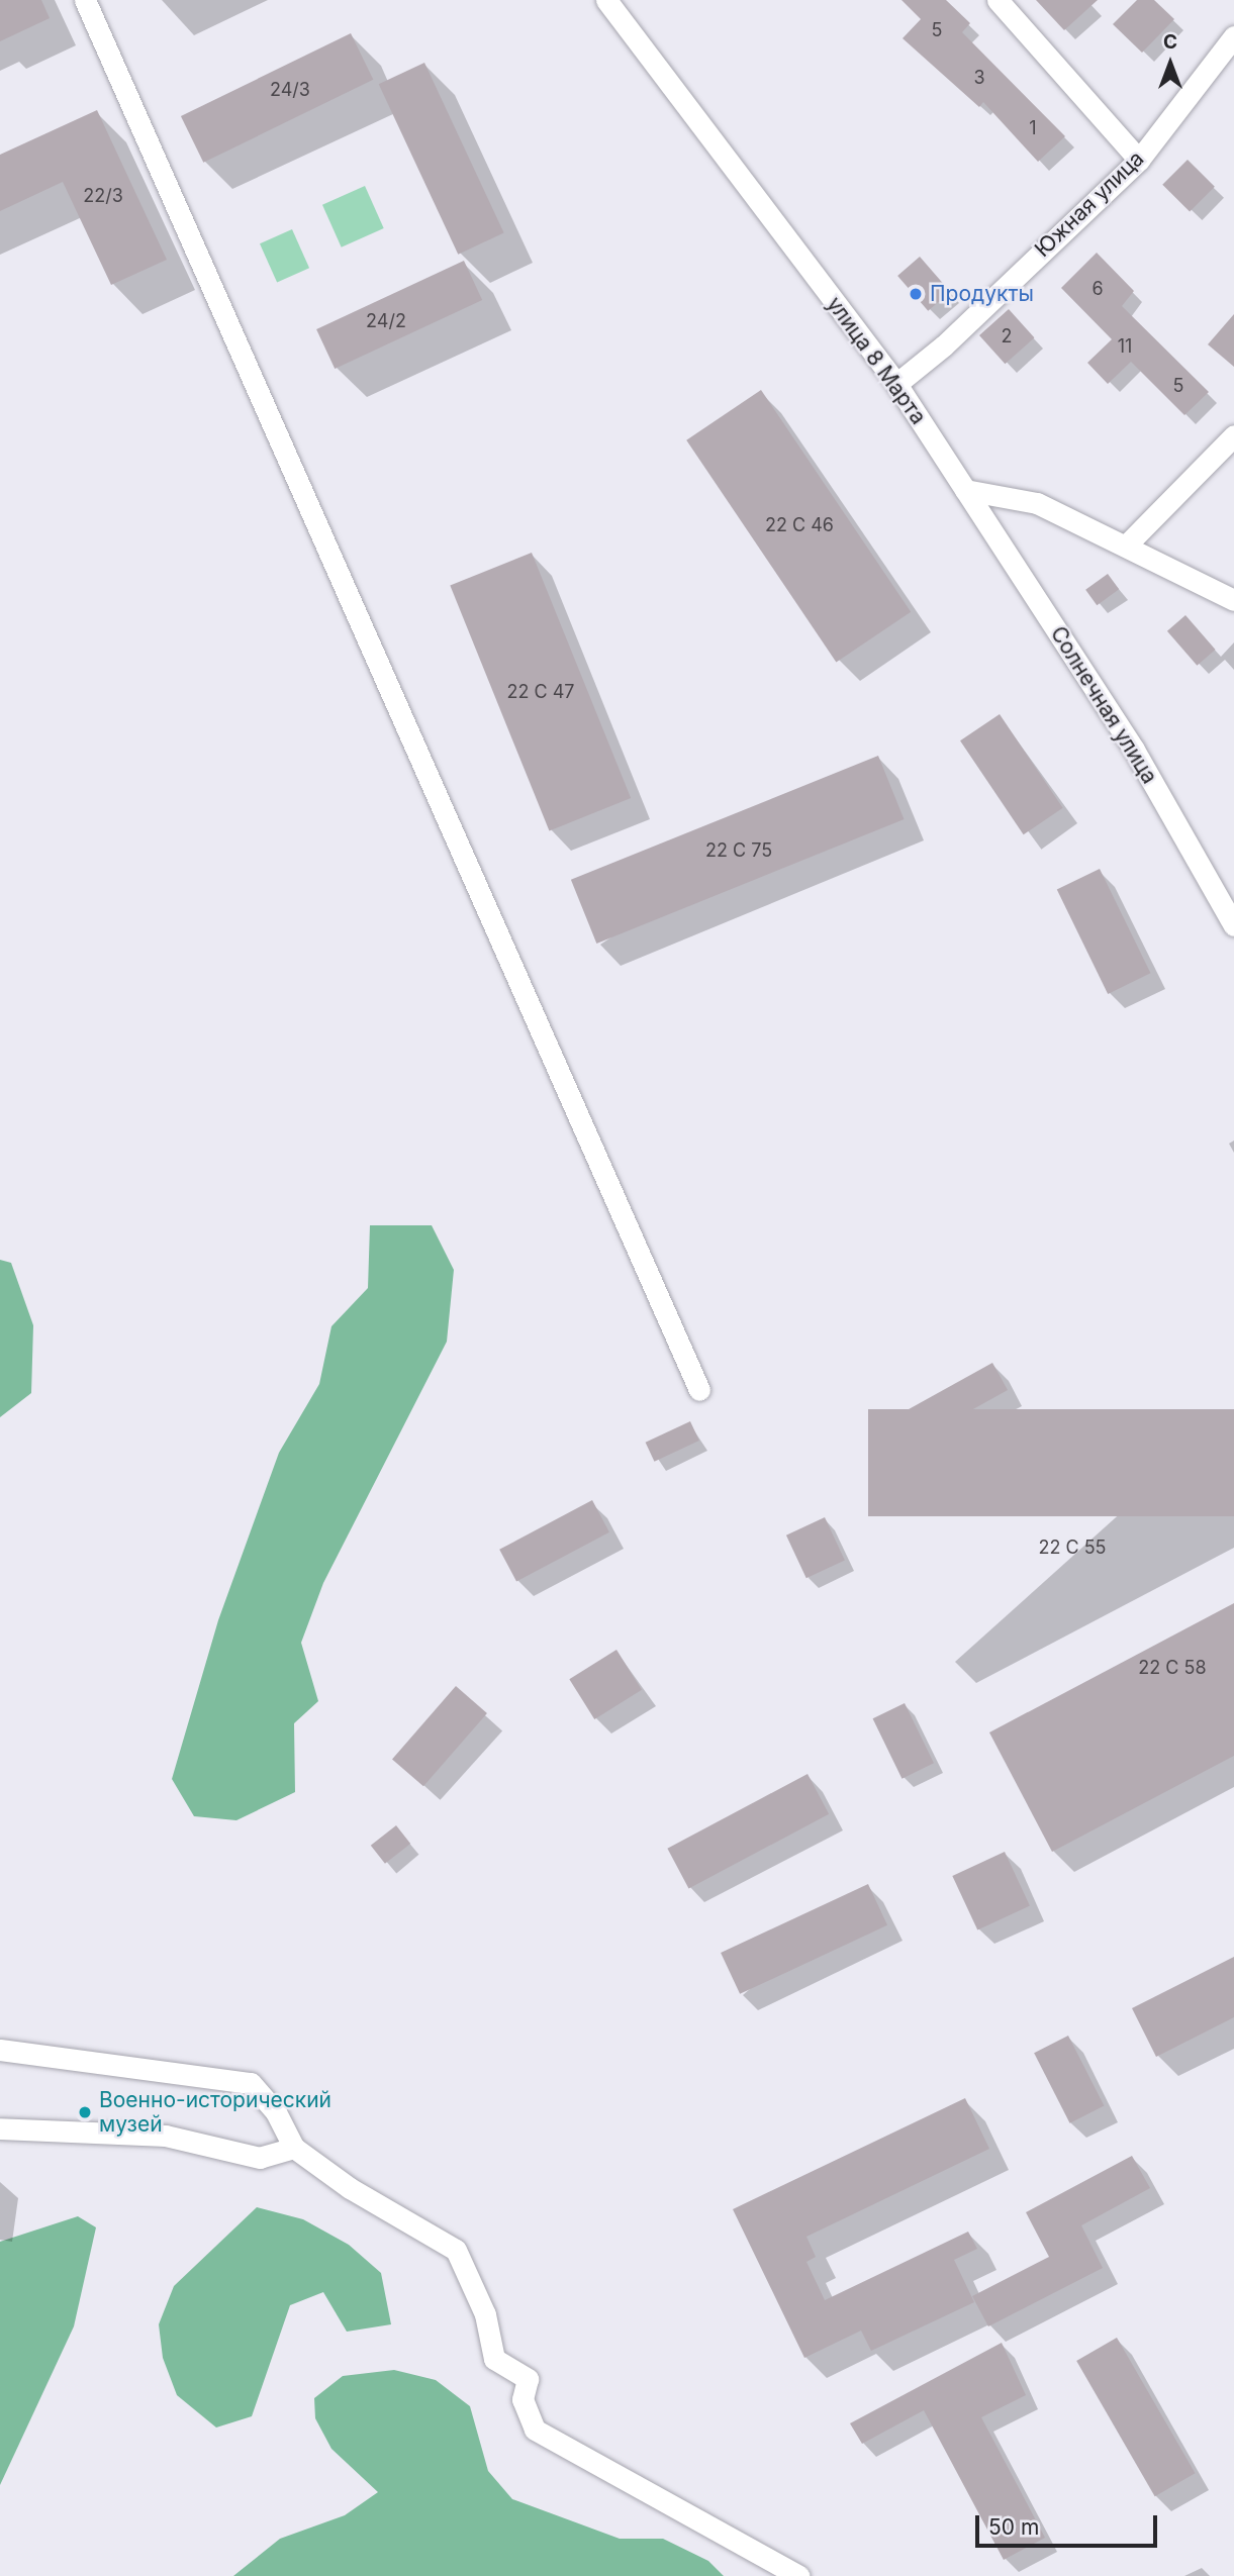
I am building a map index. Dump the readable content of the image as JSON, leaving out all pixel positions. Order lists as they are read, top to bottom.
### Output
{
  "streets": {
    "street": ["Южная улица", "улица 8 Марта", "Солнечная улица"]
  },
  "crossings": [
    ["Южная улица", "улица 8 Марта"],
    ["улица 8 Марта", "Солнечная улица"]
  ],
  "places": ["Продукты", "Военно-исторический музей"],
  "house_numbers": [
    "5",
    "3",
    "24/3",
    "1",
    "22/3",
    "6",
    "24/2",
    "2",
    "11",
    "5",
    "22 С 46",
    "22 С 47",
    "22 С 75",
    "22 С 55",
    "22 С 58"
  ],
  "scale_bar": "50 m",
  "north": "top"
}
